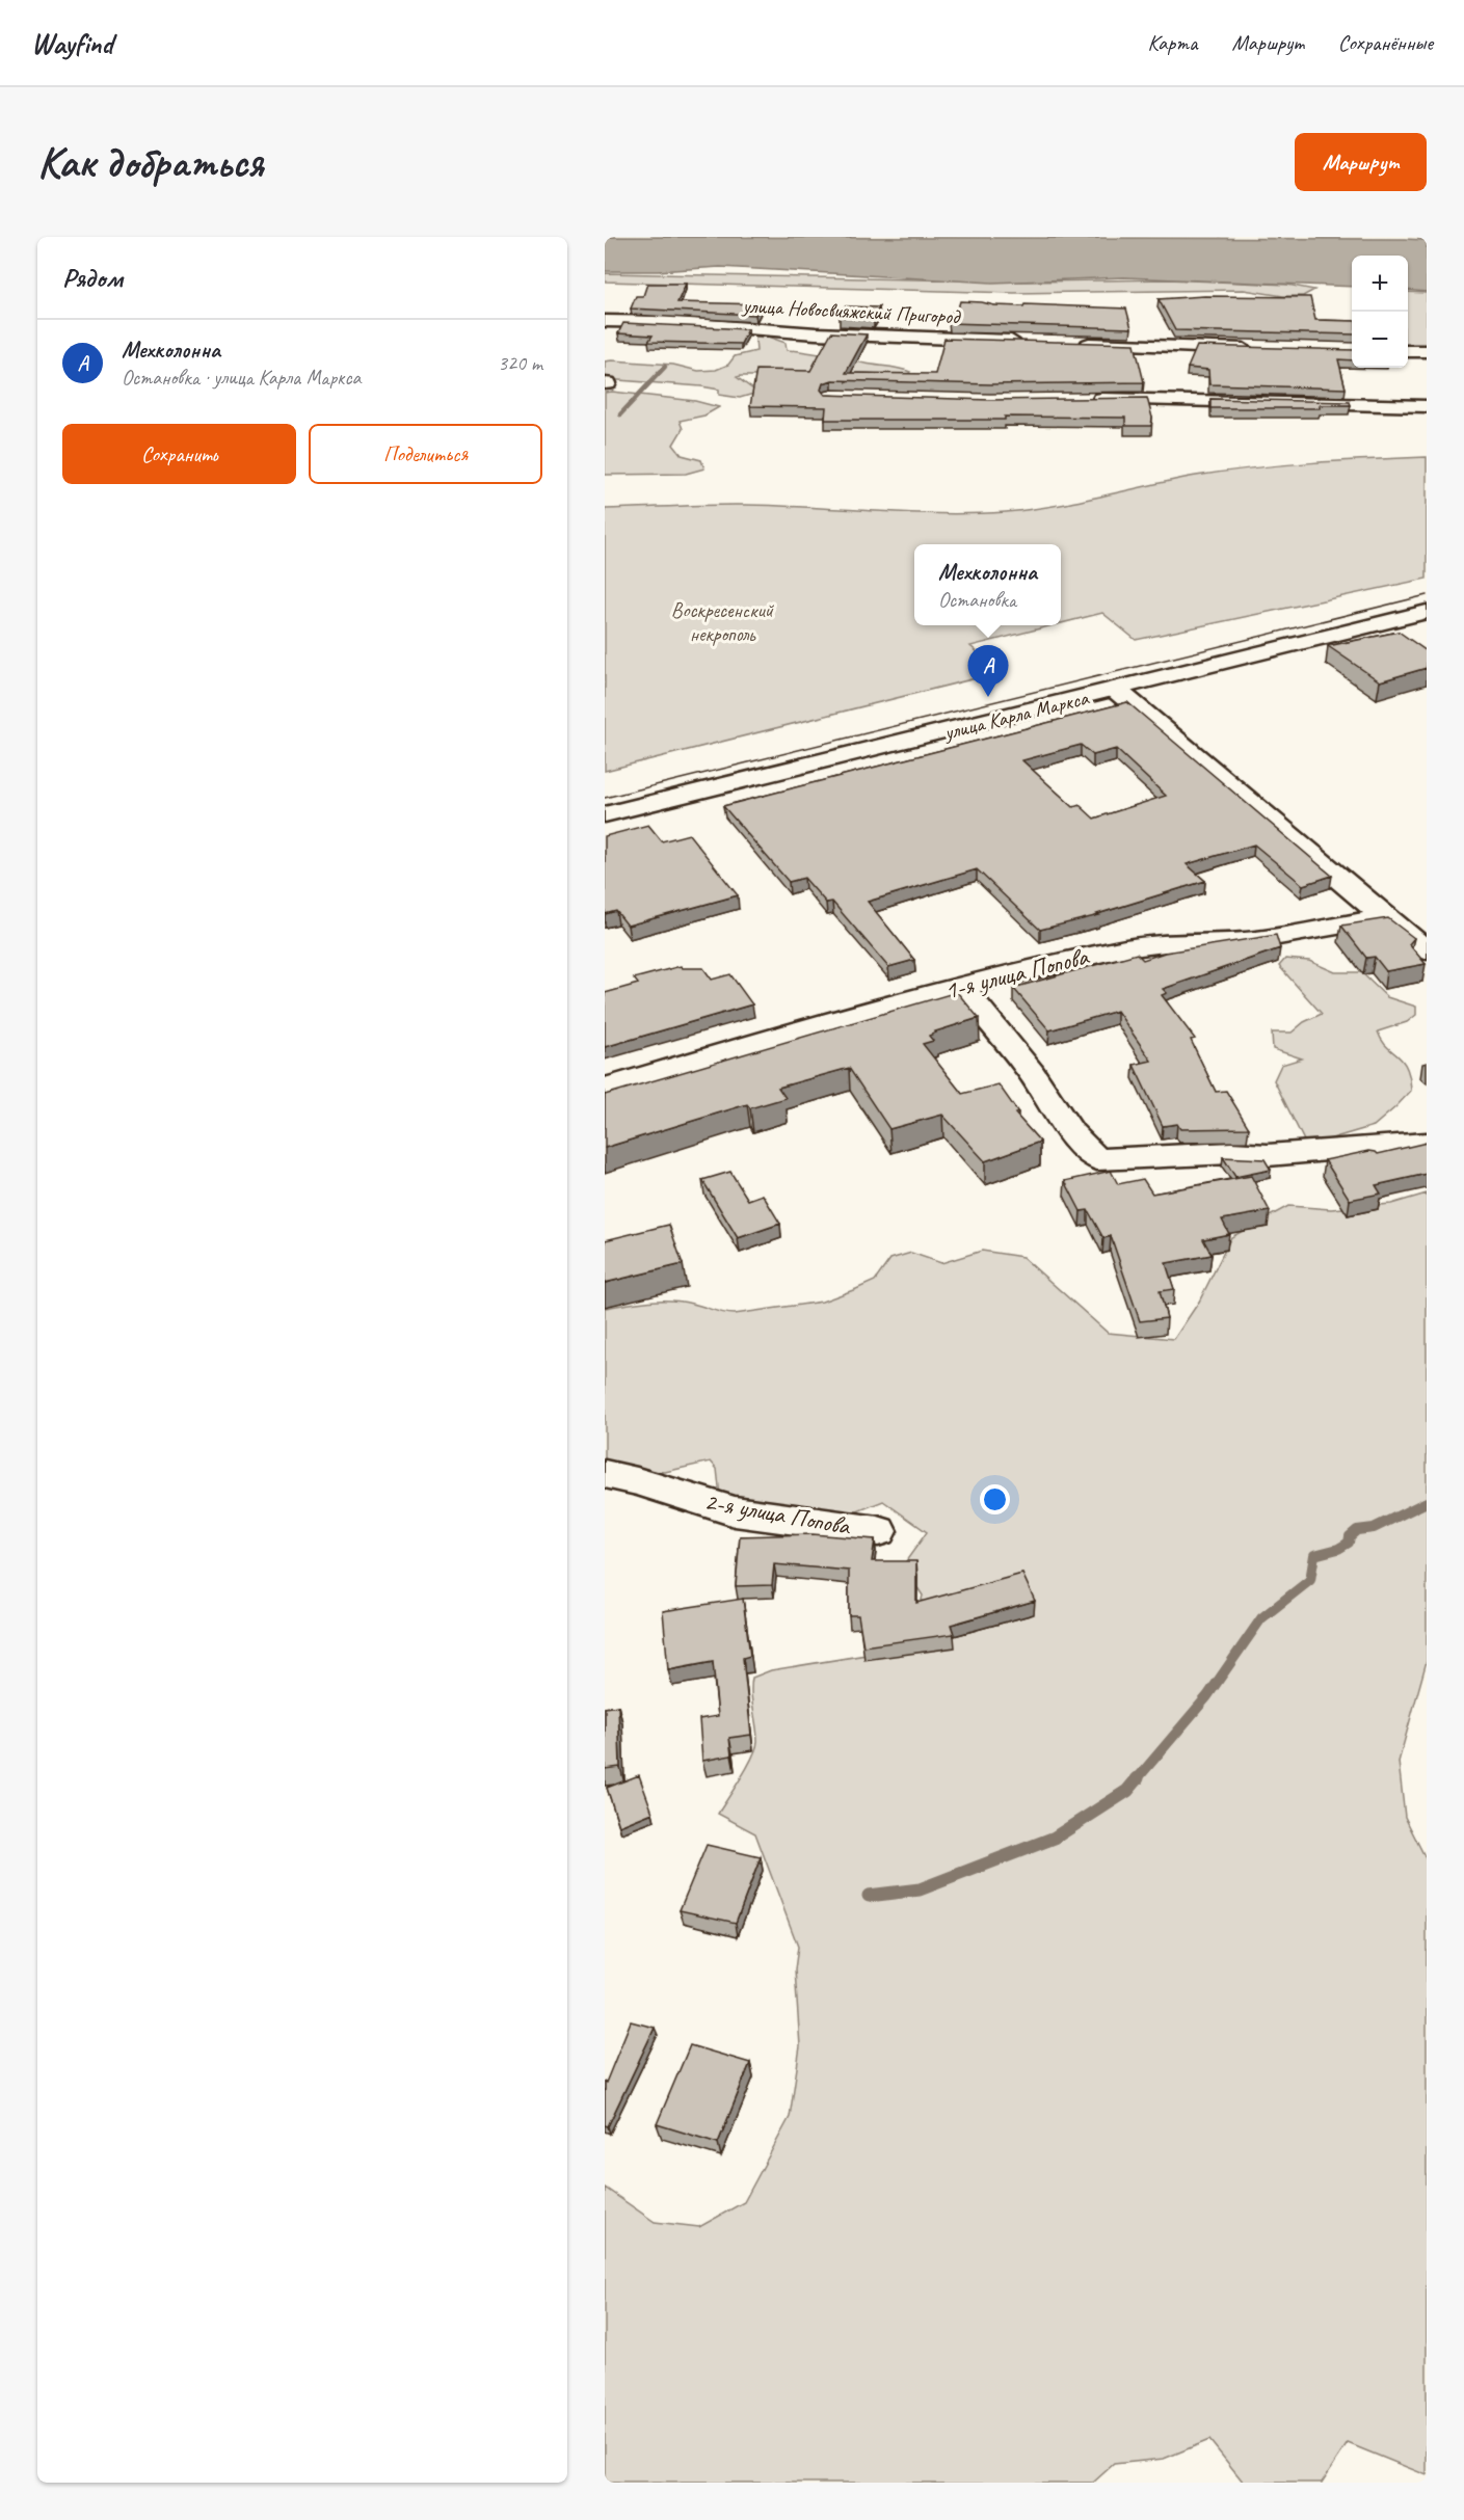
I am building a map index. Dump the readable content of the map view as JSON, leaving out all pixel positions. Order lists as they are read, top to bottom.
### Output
{
  "streets": {
    "street": [
      "улица Новосвияжский Пригород",
      "улица Карла Маркса",
      "1-я улица Попова",
      "2-я улица Попова"
    ]
  },
  "parks": ["Воскресенский некрополь"],
  "page": {
    "header": "Wayfind",
    "nav": ["Карта", "Маршрут", "Сохранённые"],
    "buttons": [
      "Маршрут",
      ["Сохранить", "Поделиться"]
    ],
    "title": "Как добраться",
    "heading": "Рядом",
    "map_buttons": ["+", "−"],
    "list": [
      {
        "mark": "A",
        "name": "Мехколонна",
        "note": "Остановка · улица Карла Маркса",
        "value": "320 m"
      }
    ],
    "popup": ["Мехколонна", "Остановка"],
    "pins": "A"
  }
}
